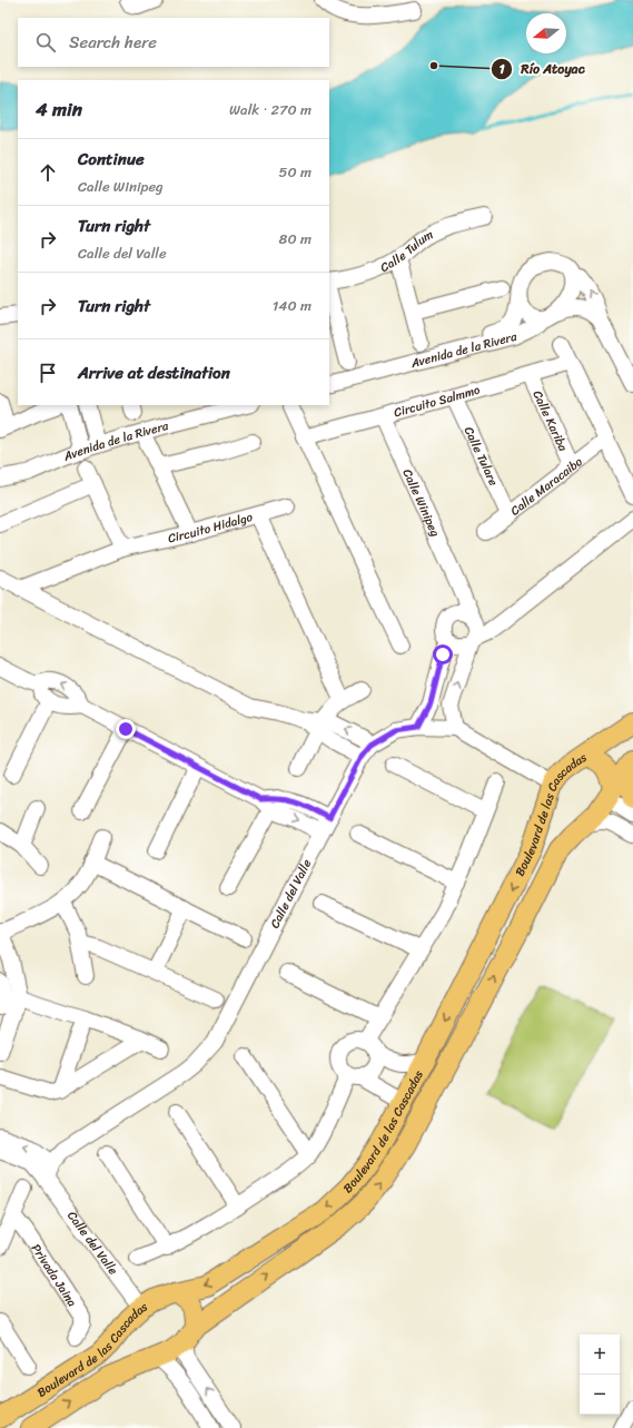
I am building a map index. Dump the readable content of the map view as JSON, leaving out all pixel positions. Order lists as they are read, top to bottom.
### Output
{
  "streets": {
    "main road": ["Boulevard de las Cascadas"],
    "street": [
      "Calle Tulum",
      "Avenida de la Rivera",
      "Circuito Salmmo",
      "Calle Kariba",
      "Calle Tulare",
      "Calle Maracaibo",
      "Calle Winipeg",
      "Circuito Hidalgo",
      "Calle del Valle",
      "Privada Jaina"
    ]
  },
  "crossings": [
    ["Circuito Salmmo", "Calle Kariba"],
    ["Circuito Salmmo", "Calle Tulare"],
    ["Circuito Salmmo", "Calle Winipeg"],
    ["Calle Kariba", "Calle Maracaibo"],
    ["Calle Tulare", "Calle Maracaibo"],
    ["Boulevard de las Cascadas", "Calle del Valle"]
  ],
  "places": ["Río Atoyac"],
  "north": "left",
  "page": {
    "search": "Search here",
    "heading": ["4 min", "Walk · 270 m"],
    "list": [
      ["Continue", "Calle Winipeg", "50 m"],
      ["Turn right", "Calle del Valle", "80 m"],
      ["Turn right", "140 m"],
      "Arrive at destination"
    ],
    "map_buttons": ["+", "−"]
  }
}
